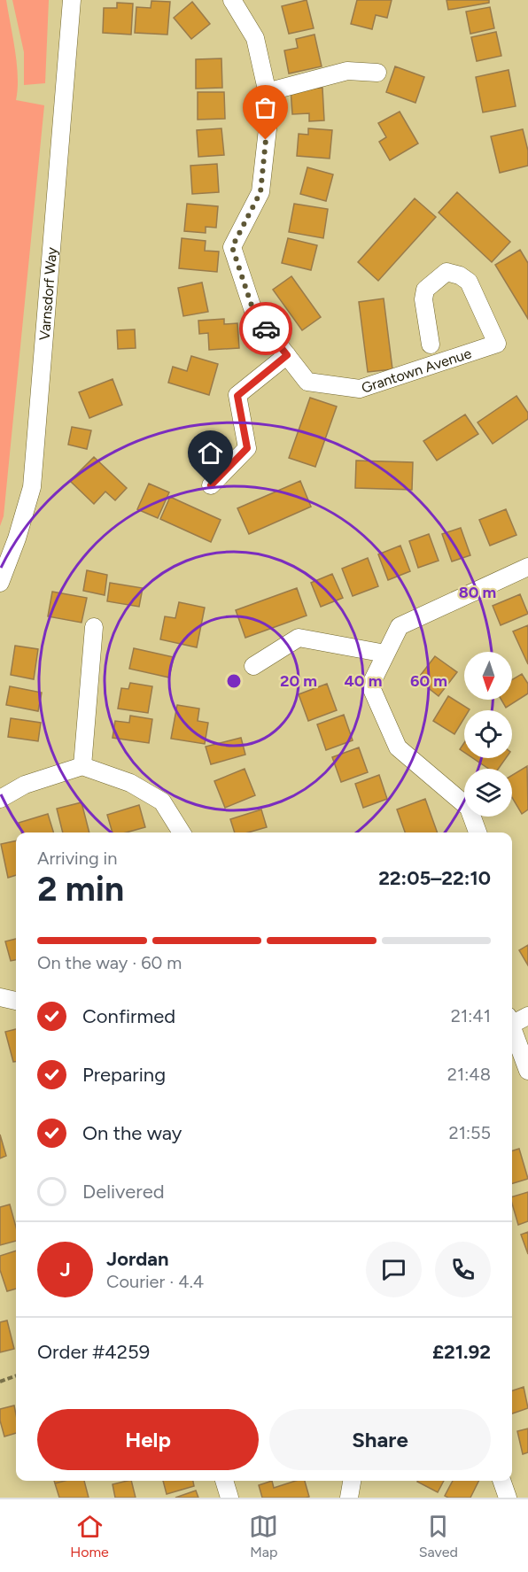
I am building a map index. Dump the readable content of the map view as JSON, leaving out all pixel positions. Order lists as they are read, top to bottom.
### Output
{
  "streets": {
    "street": ["Varnsdorf Way", "Grantown Avenue"]
  },
  "north": "bottom",
  "page": {
    "heading": ["2 min", "Arriving in", "22:05–22:10"],
    "panel": [
      "Jordan",
      "Courier · 4.4",
      "Order #4259",
      "£21.92"
    ],
    "bar": "On the way · 60 m",
    "list": [
      ["Confirmed", "21:41"],
      ["Preparing", "21:48"],
      ["On the way", "21:55"],
      "Delivered"
    ],
    "round": "J",
    "buttons": ["Help", "Share"],
    "tabs": ["Home", "Map", "Saved"]
  },
  "rings": [
    "80 m",
    "20 m",
    "40 m",
    "60 m"
  ]
}
